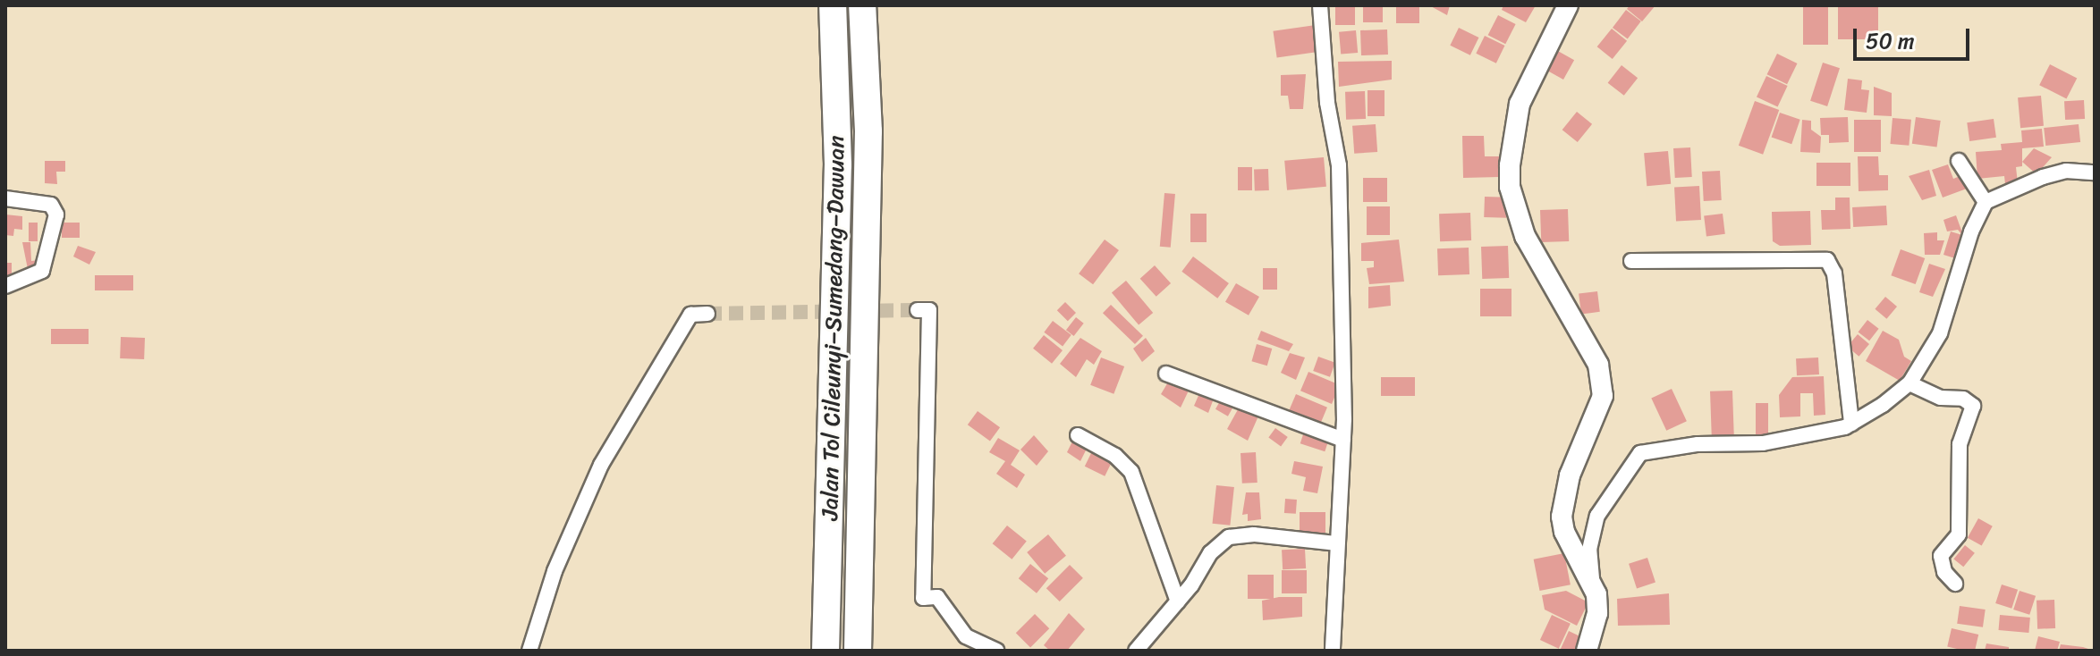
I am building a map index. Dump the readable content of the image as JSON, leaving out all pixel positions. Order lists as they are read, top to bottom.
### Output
{
  "streets": {
    "highway": ["Jalan Tol Cileunyi–Sumedang–Dawuan"]
  },
  "scale_bar": "50 m"
}
